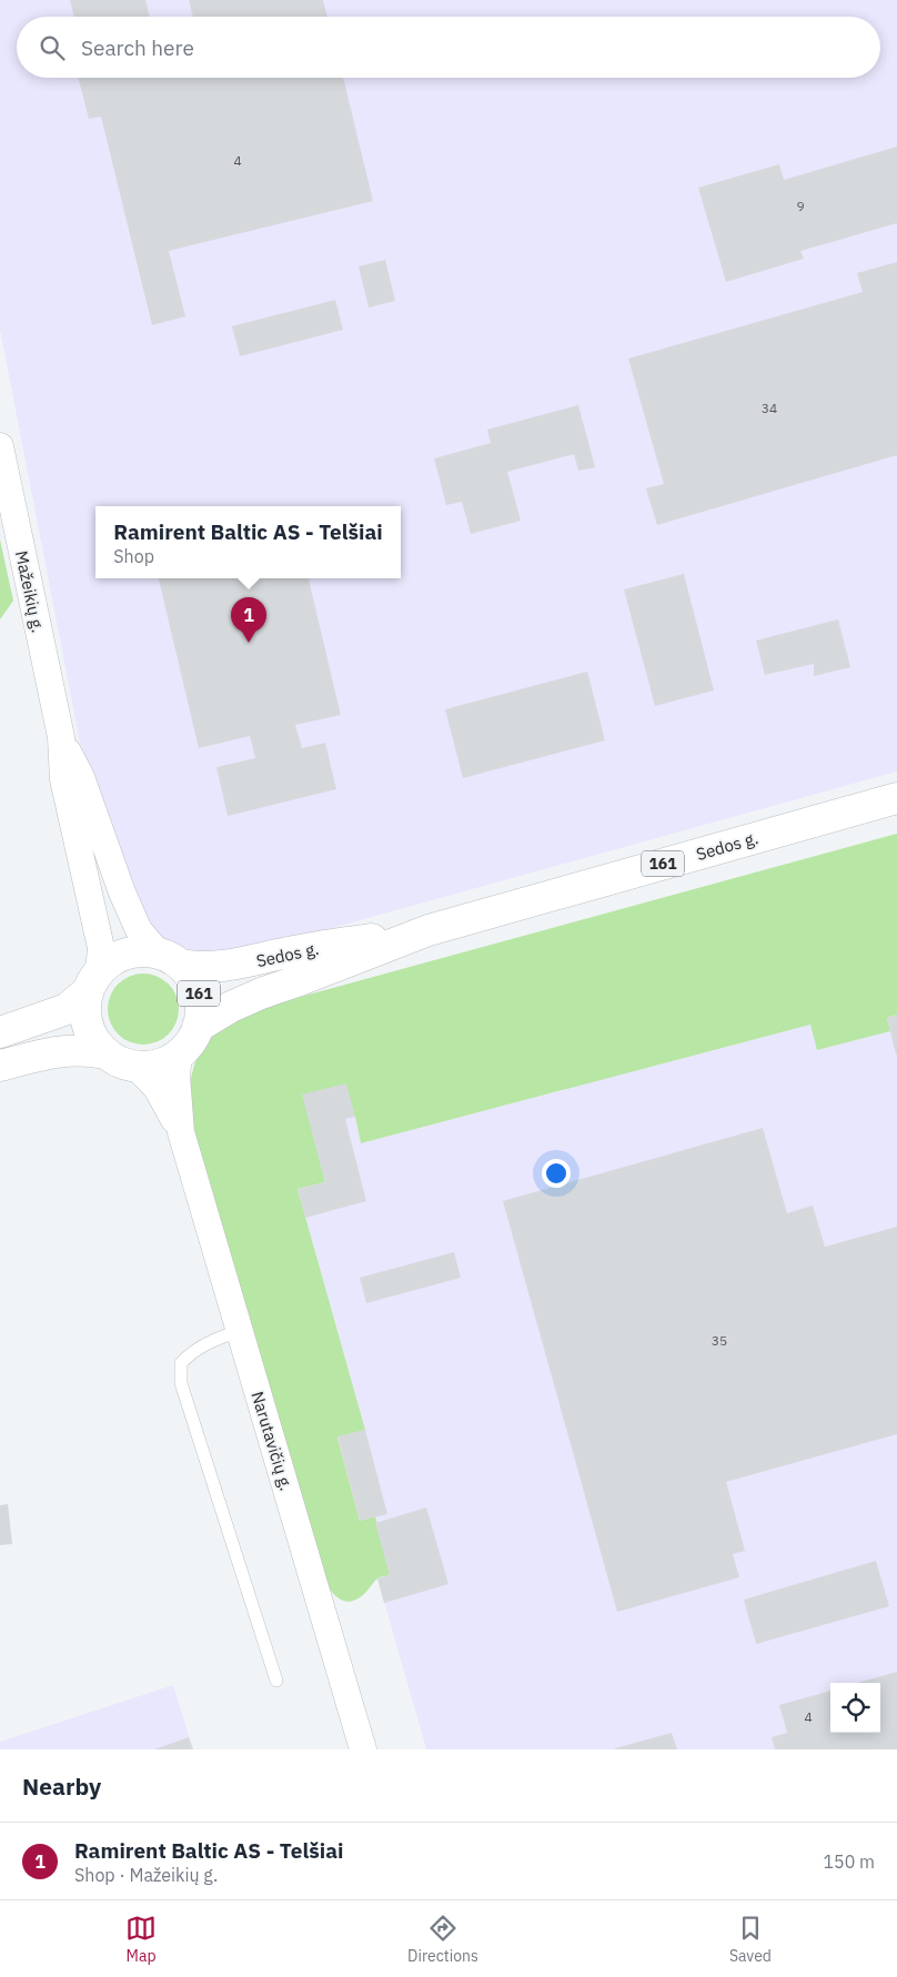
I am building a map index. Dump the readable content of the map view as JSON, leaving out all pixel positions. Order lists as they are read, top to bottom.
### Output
{
  "streets": {
    "main road": ["Sedos g.", "161"],
    "street": ["Mažeikių g.", "Narutavičių g."]
  },
  "crossings": [
    ["Mažeikių g.", "Sedos g."],
    ["Mažeikių g.", "161"],
    ["Mažeikių g.", "Narutavičių g."],
    ["Sedos g.", "161"],
    ["Sedos g.", "Narutavičių g."],
    ["161", "Narutavičių g."]
  ],
  "house_numbers": [
    "4",
    "9",
    "34",
    "35",
    "4"
  ],
  "page": {
    "search": "Search here",
    "popup": ["Ramirent Baltic AS - Telšiai", "Shop"],
    "pins": "1",
    "heading": "Nearby",
    "list": [
      {
        "mark": "1",
        "name": "Ramirent Baltic AS - Telšiai",
        "note": "Shop · Mažeikių g.",
        "value": "150 m"
      }
    ],
    "nav": ["Map", "Directions", "Saved"]
  }
}
